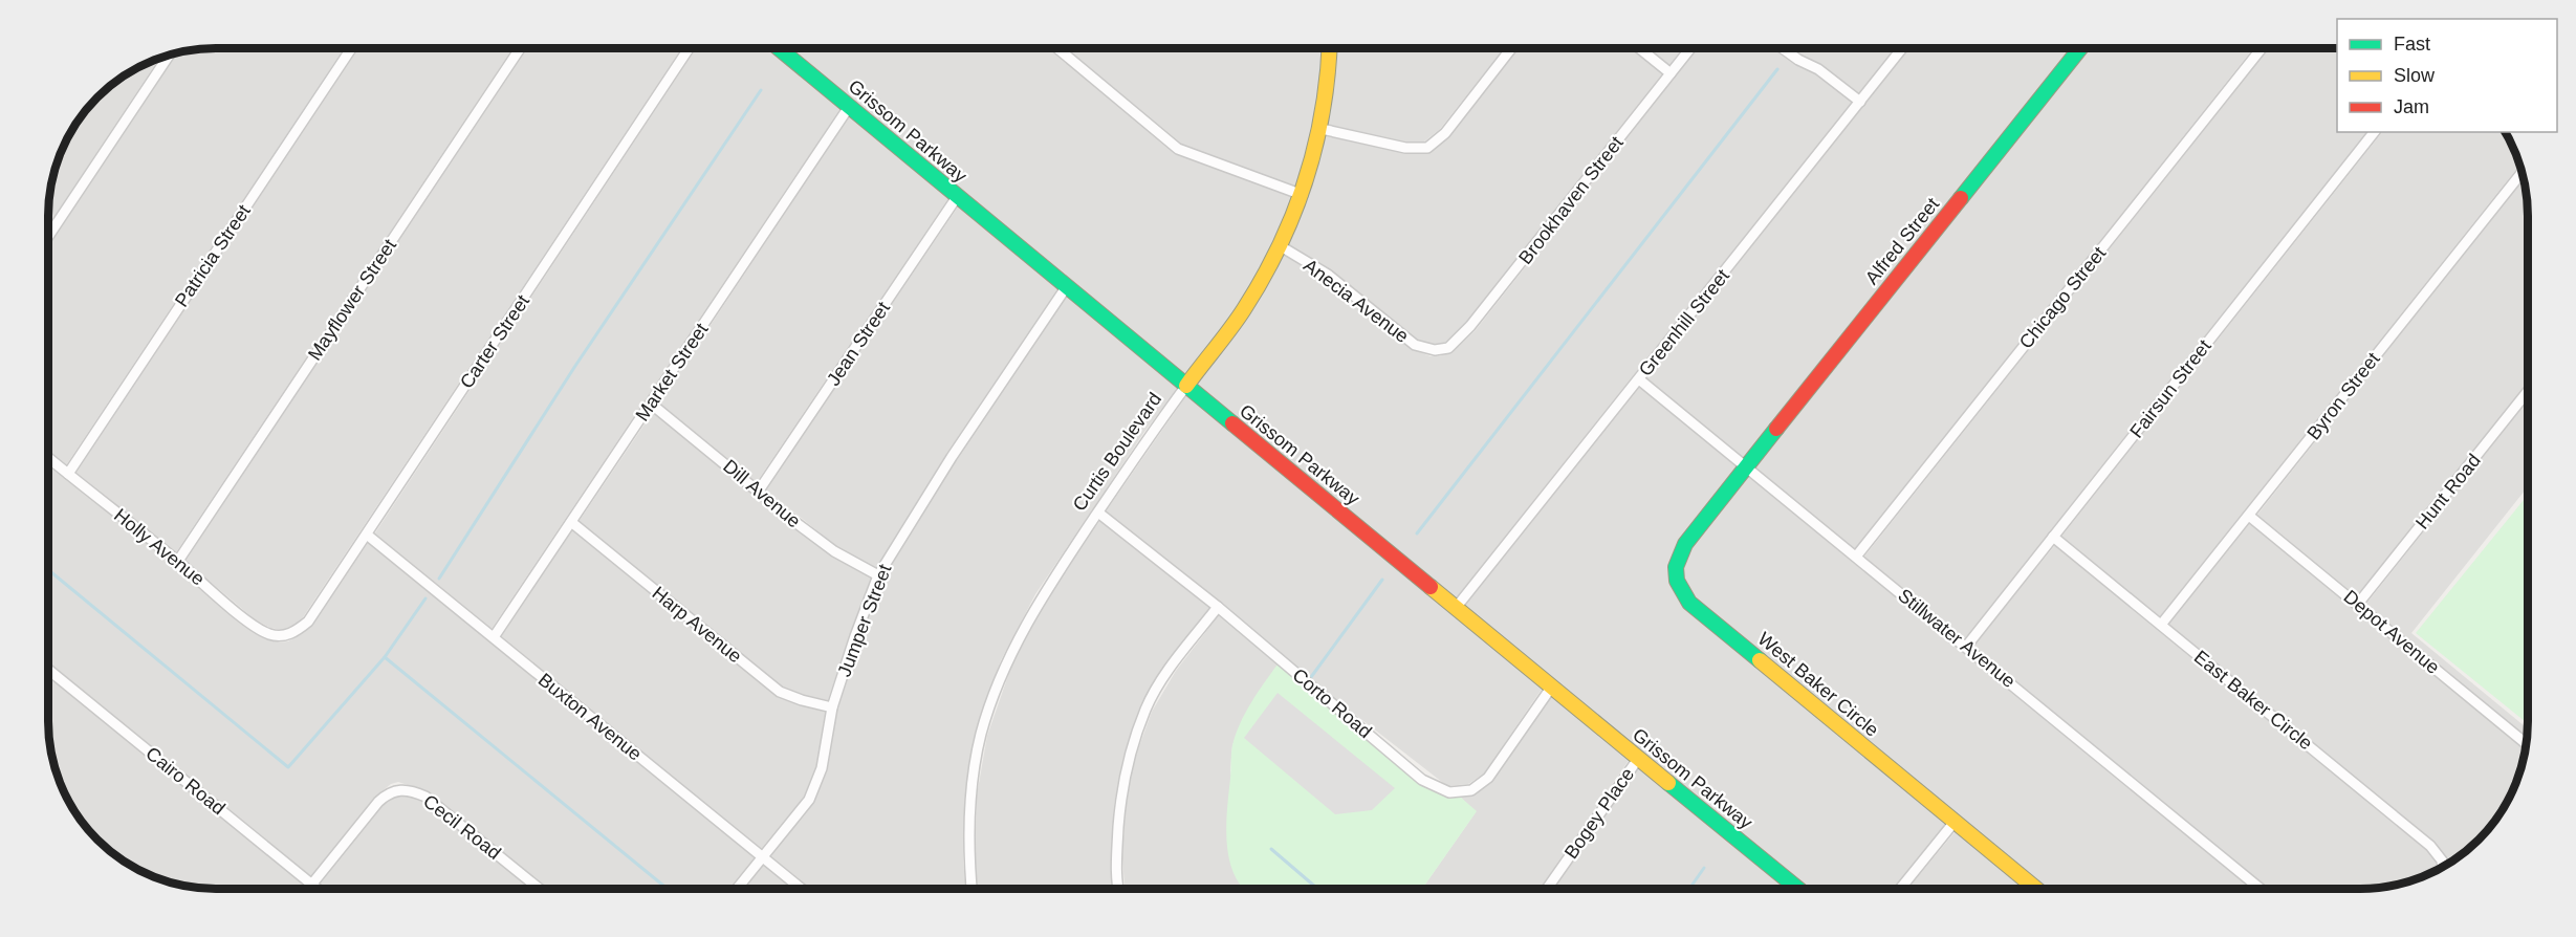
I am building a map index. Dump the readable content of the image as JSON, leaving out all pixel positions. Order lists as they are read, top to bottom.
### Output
{
  "streets": {
    "street": [
      "Grissom Parkway",
      "Brookhaven Street",
      "Alfred Street",
      "Patricia Street",
      "Chicago Street",
      "Mayflower Street",
      "Anecia Avenue",
      "Greenhill Street",
      "Carter Street",
      "Jean Street",
      "Market Street",
      "Fairsun Street",
      "Byron Street",
      "Curtis Boulevard",
      "Hunt Road",
      "Dill Avenue",
      "Holly Avenue",
      "Jumper Street",
      "Harp Avenue",
      "Depot Avenue",
      "Stillwater Avenue",
      "West Baker Circle",
      "East Baker Circle",
      "Corto Road",
      "Buxton Avenue",
      "Cairo Road",
      "Bogey Place",
      "Cecil Road"
    ]
  },
  "crossings": [
    ["Grissom Parkway", "Greenhill Street"],
    ["Grissom Parkway", "Jean Street"],
    ["Grissom Parkway", "Market Street"],
    ["Grissom Parkway", "Curtis Boulevard"],
    ["Grissom Parkway", "Jumper Street"],
    ["Grissom Parkway", "Corto Road"],
    ["Grissom Parkway", "Bogey Place"],
    ["Brookhaven Street", "Anecia Avenue"],
    ["Alfred Street", "Stillwater Avenue"],
    ["Alfred Street", "West Baker Circle"],
    ["Patricia Street", "Holly Avenue"],
    ["Chicago Street", "Stillwater Avenue"],
    ["Mayflower Street", "Holly Avenue"],
    ["Anecia Avenue", "Curtis Boulevard"],
    ["Greenhill Street", "Stillwater Avenue"],
    ["Carter Street", "Holly Avenue"],
    ["Carter Street", "Buxton Avenue"],
    ["Jean Street", "Dill Avenue"],
    ["Market Street", "Dill Avenue"],
    ["Market Street", "Harp Avenue"],
    ["Market Street", "Buxton Avenue"],
    ["Fairsun Street", "Stillwater Avenue"],
    ["Fairsun Street", "East Baker Circle"],
    ["Byron Street", "Depot Avenue"],
    ["Byron Street", "East Baker Circle"],
    ["Curtis Boulevard", "Corto Road"],
    ["Hunt Road", "Depot Avenue"],
    ["Dill Avenue", "Jumper Street"],
    ["Jumper Street", "Harp Avenue"],
    ["Jumper Street", "Buxton Avenue"],
    ["Stillwater Avenue", "West Baker Circle"],
    ["Cairo Road", "Cecil Road"]
  ],
  "legend": ["Fast", "Slow", "Jam"]
}
